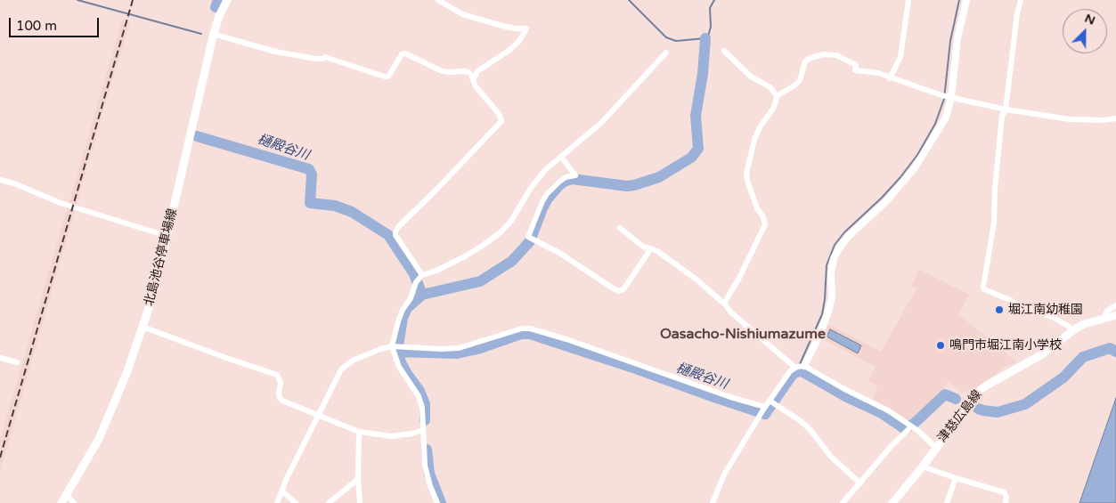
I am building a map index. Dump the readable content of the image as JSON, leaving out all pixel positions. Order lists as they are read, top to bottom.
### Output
{
  "streets": {
    "main road": ["北島池谷停車場線", "津慈広島線"]
  },
  "districts": ["Oasacho-Nishiumazume"],
  "water": ["樋殿谷川"],
  "places": ["堀江南幼稚園", "鳴門市堀江南小学校"],
  "scale_bar": "100 m",
  "north": "top right"
}
